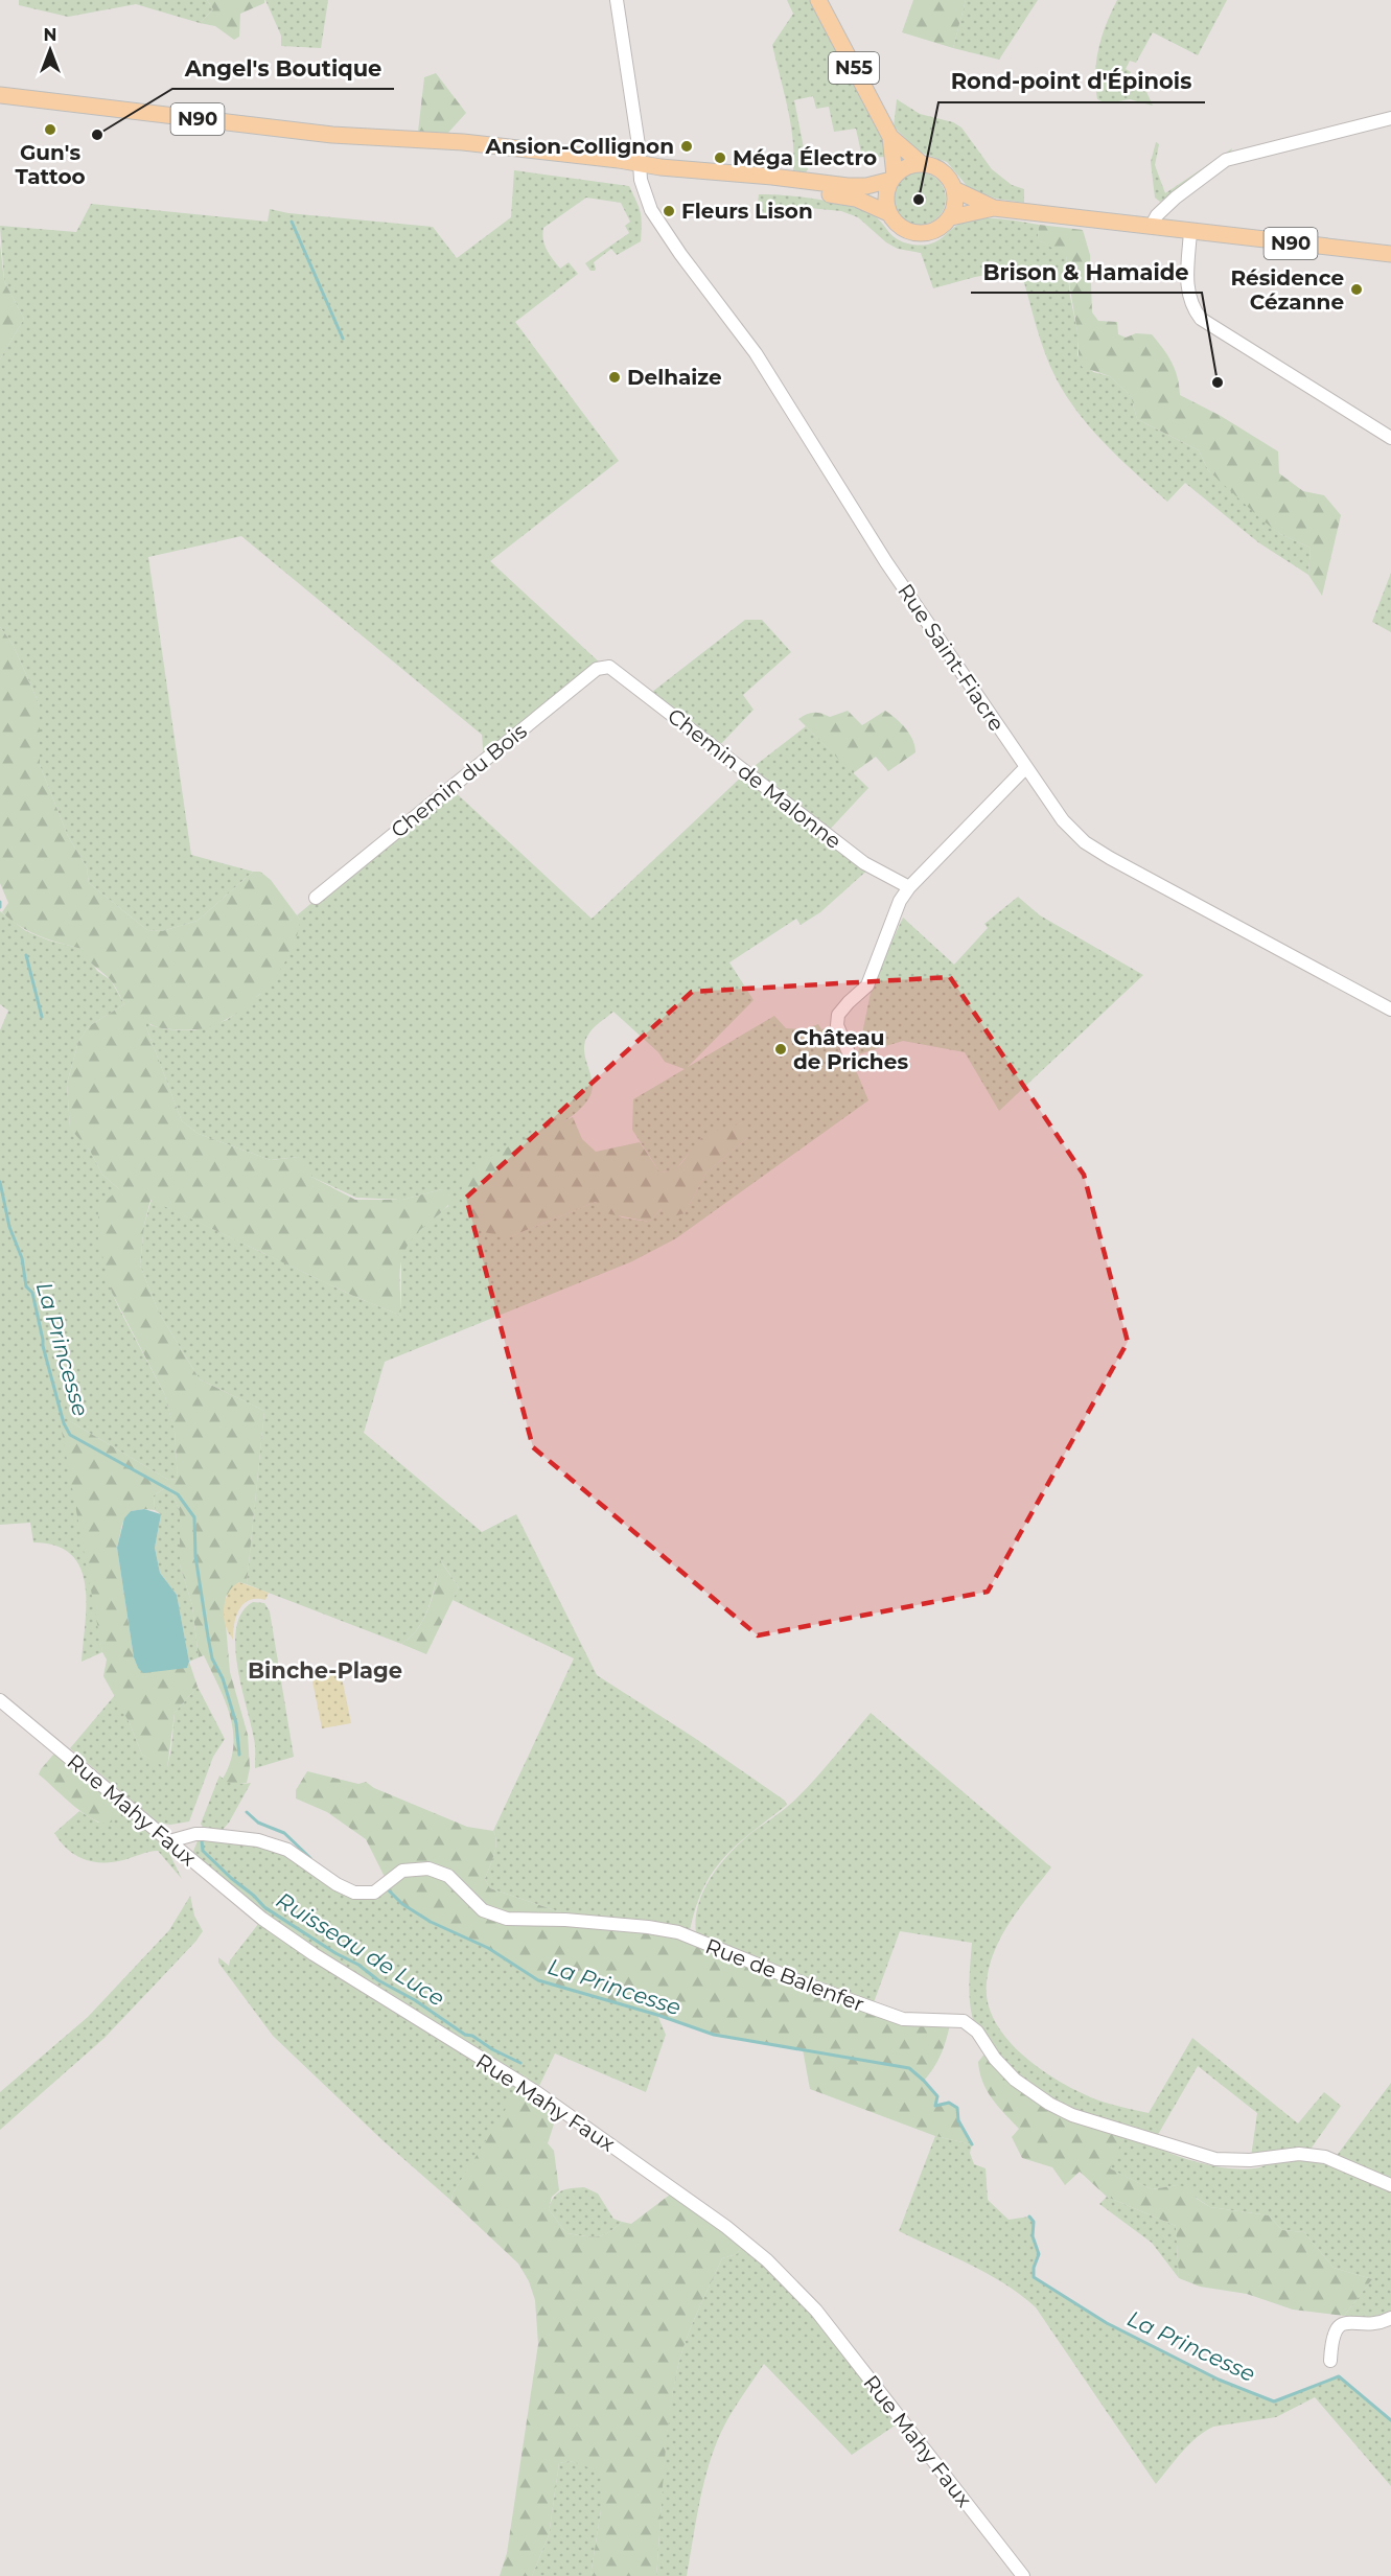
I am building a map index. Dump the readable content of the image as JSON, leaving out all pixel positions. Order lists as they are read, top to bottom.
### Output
{
  "streets": {
    "main road": ["N55", "N90"],
    "street": [
      "Rue Saint-Fiacre",
      "Chemin de Malonne",
      "Chemin du Bois",
      "Rue Mahy Faux",
      "Rue de Balenfer"
    ]
  },
  "crossings": [
    ["N55", "N90"],
    ["N90", "Rue Saint-Fiacre"],
    ["Chemin de Malonne", "Chemin du Bois"],
    ["Rue Mahy Faux", "Rue de Balenfer"]
  ],
  "districts": ["Binche-Plage"],
  "water": ["La Princesse", "Ruisseau de Luce"],
  "places": [
    "Gun's Tattoo",
    "Angel's Boutique",
    "Ansion-Collignon",
    "Méga Électro",
    "Rond-point d'Épinois",
    "Fleurs Lison",
    "Résidence Cézanne",
    "Delhaize",
    "Brison & Hamaide",
    "Château de Priches"
  ],
  "north": "top"
}
